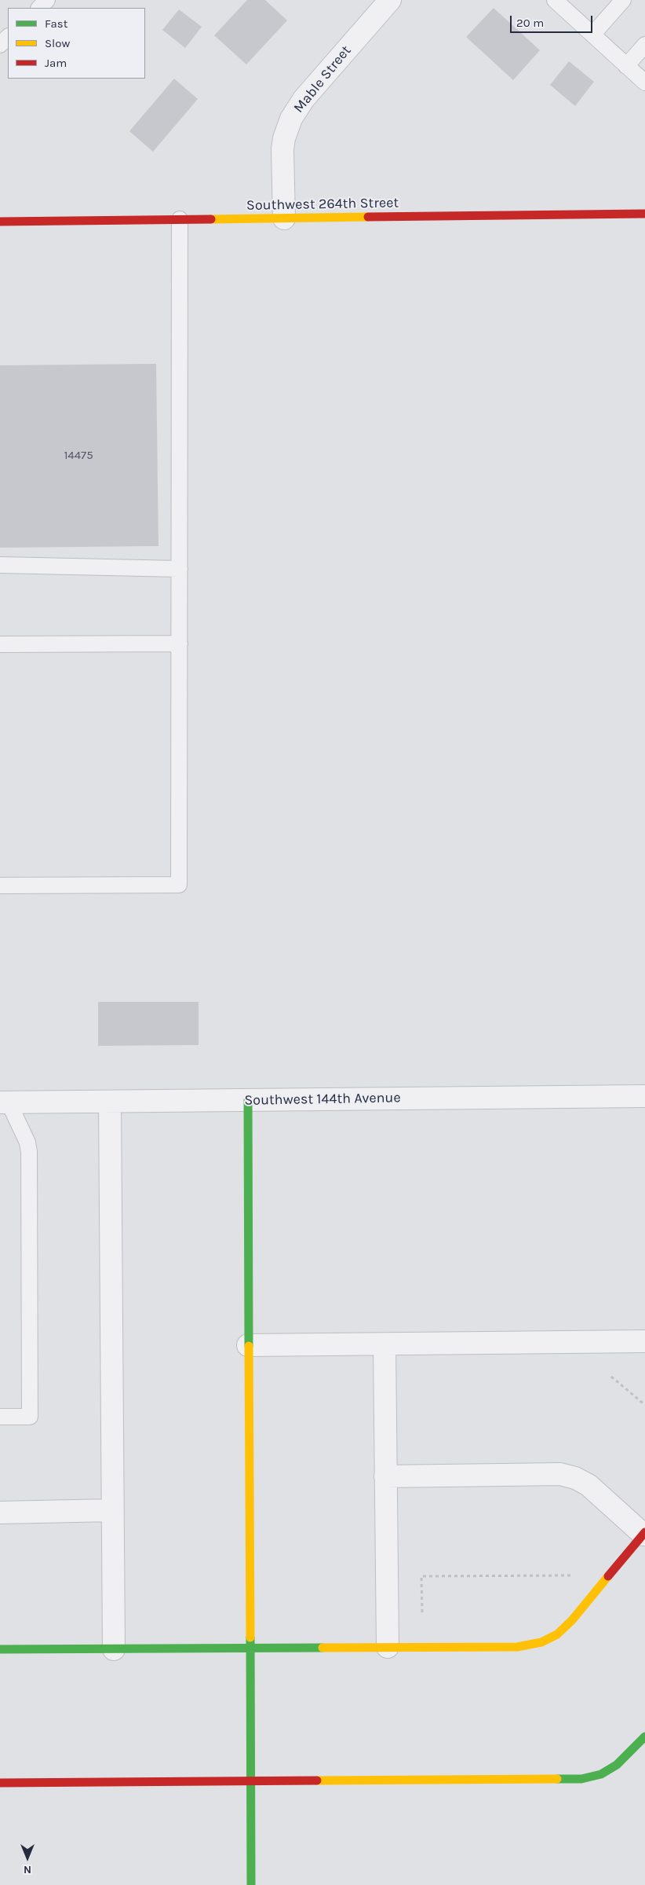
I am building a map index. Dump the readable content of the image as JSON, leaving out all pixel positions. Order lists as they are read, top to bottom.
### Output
{
  "streets": {
    "street": ["Mable Street", "Southwest 264th Street", "Southwest 144th Avenue"]
  },
  "crossings": [
    ["Mable Street", "Southwest 264th Street"]
  ],
  "house_numbers": ["14475"],
  "legend": ["Fast", "Slow", "Jam"],
  "scale_bar": "20 m",
  "north": "bottom"
}
